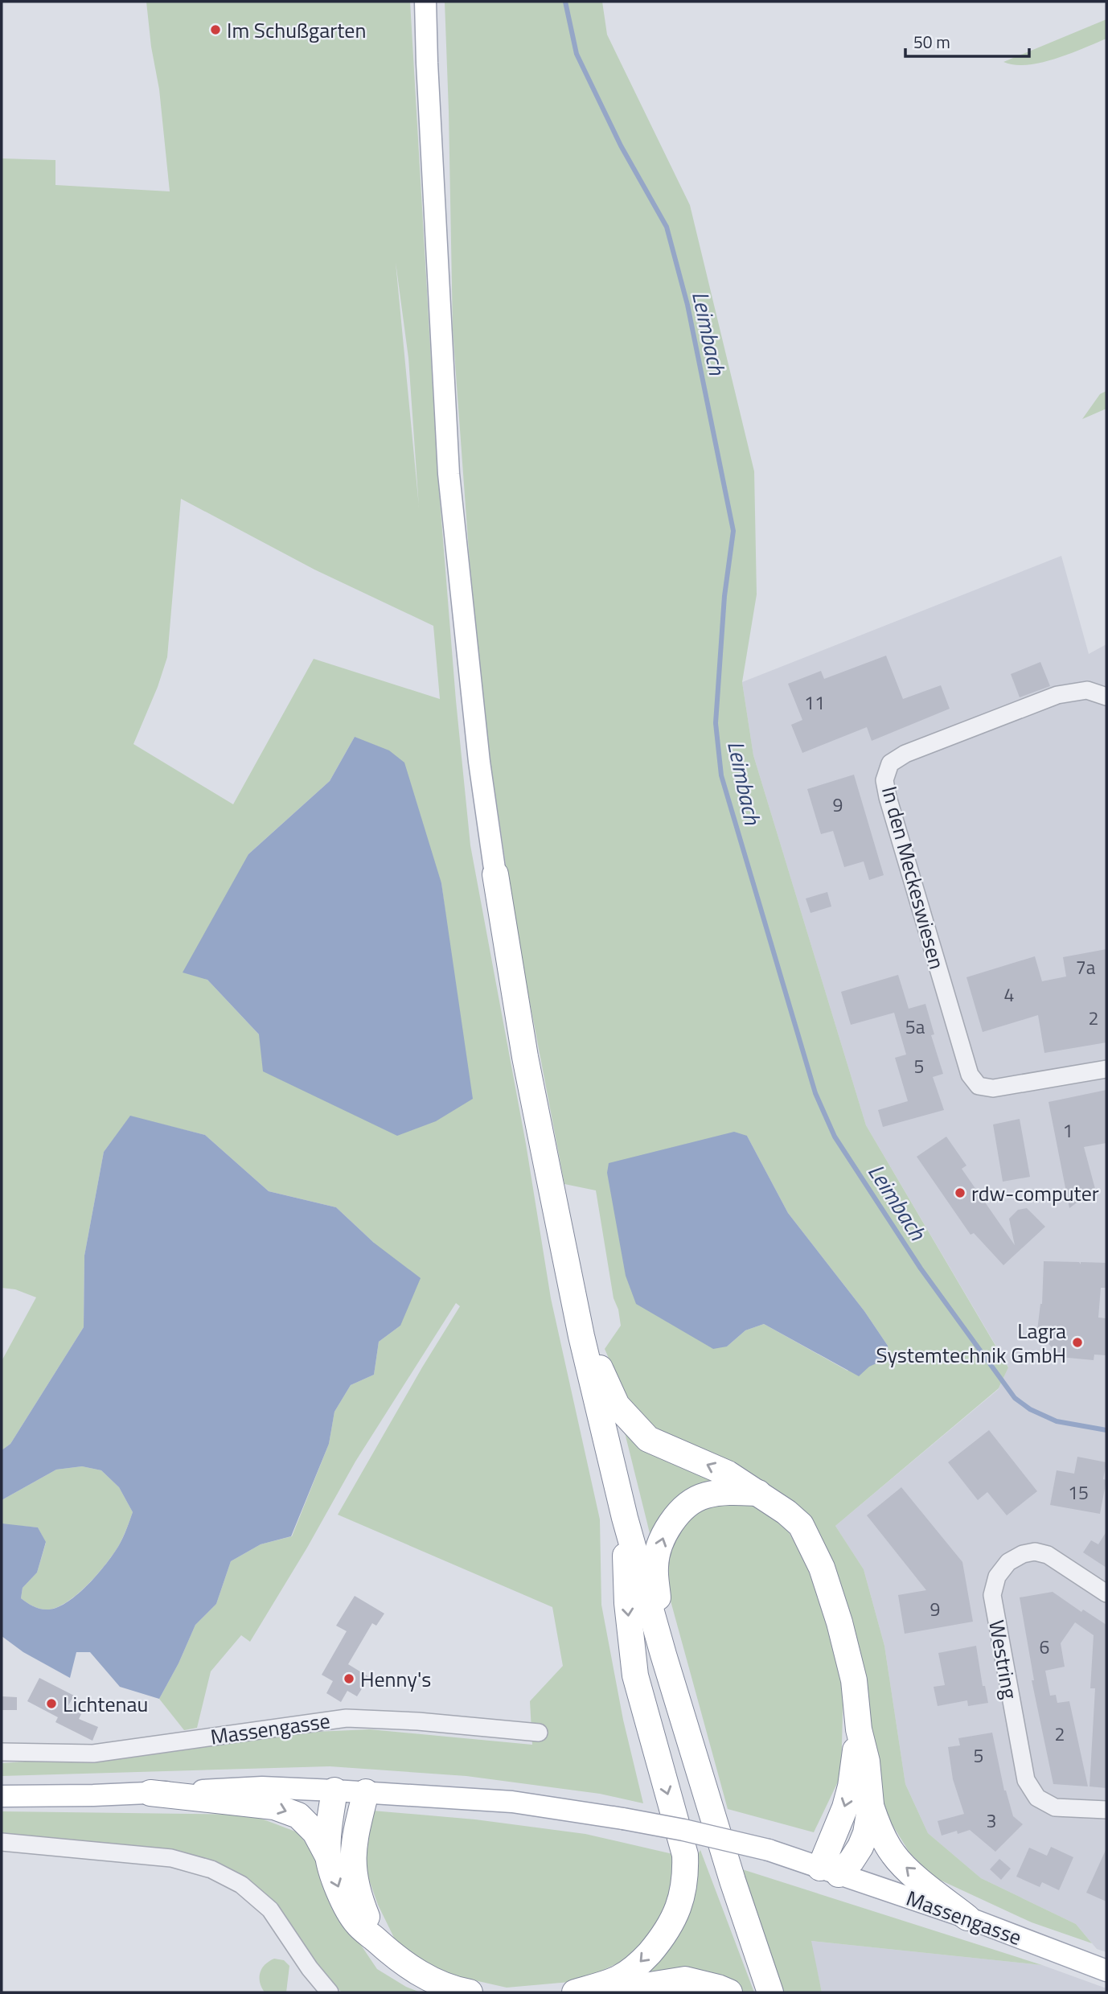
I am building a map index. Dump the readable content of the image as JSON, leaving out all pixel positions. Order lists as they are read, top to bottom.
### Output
{
  "streets": {
    "main road": ["Massengasse"],
    "street": ["In den Meckeswiesen", "Westring"]
  },
  "water": ["Leimbach"],
  "places": [
    "Im Schußgarten",
    "rdw-computer",
    "Lagra Systemtechnik GmbH",
    "Henny's",
    "Lichtenau"
  ],
  "house_numbers": [
    "11",
    "9",
    "7a",
    "4",
    "2",
    "5a",
    "5",
    "1",
    "15",
    "9",
    "6",
    "2",
    "5",
    "3"
  ],
  "scale_bar": "50 m"
}
